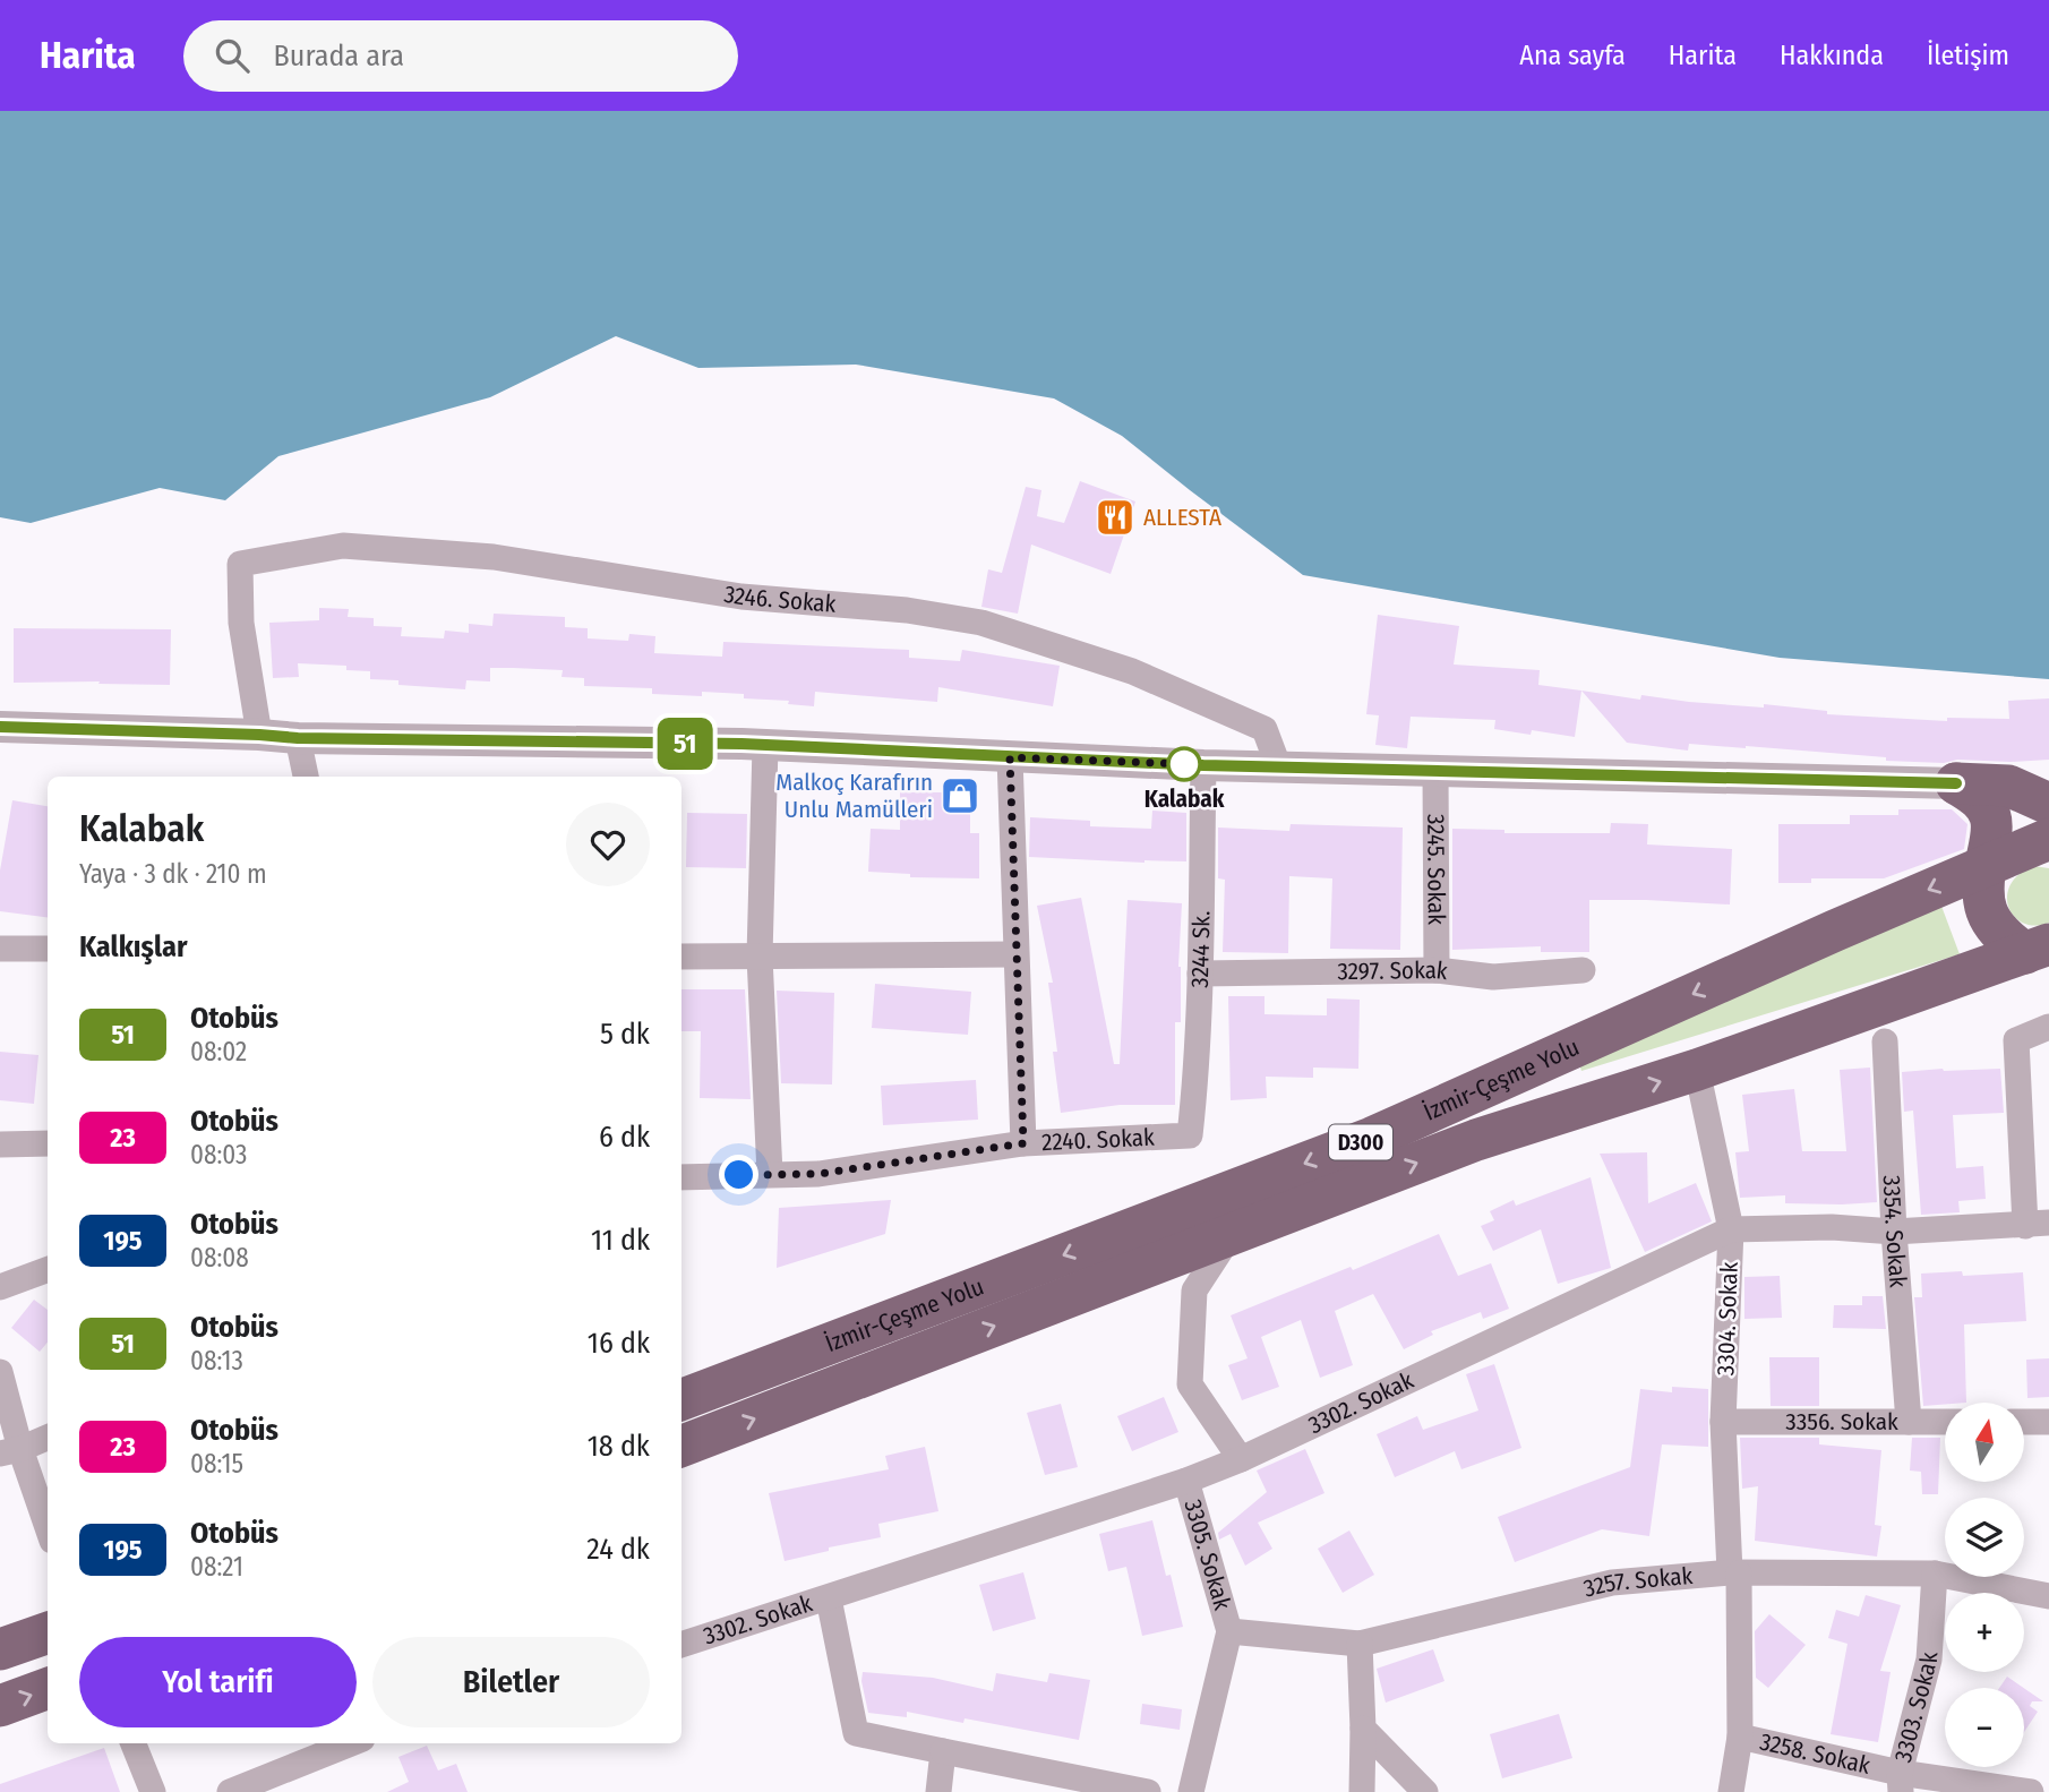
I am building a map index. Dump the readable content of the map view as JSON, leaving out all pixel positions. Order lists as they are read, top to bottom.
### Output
{
  "streets": {
    "highway": ["İzmir-Çeşme Yolu", "D300"],
    "street": [
      "3246. Sokak",
      "3245. Sokak",
      "3244 Sk.",
      "3297. Sokak",
      "2240. Sokak",
      "3354. Sokak",
      "3304. Sokak",
      "3302. Sokak",
      "3356. Sokak",
      "3305. Sokak",
      "3257. Sokak",
      "3303. Sokak",
      "3258. Sokak"
    ]
  },
  "crossings": [
    ["3245. Sokak", "3297. Sokak"],
    ["3244 Sk.", "3297. Sokak"],
    ["3244 Sk.", "2240. Sokak"],
    ["İzmir-Çeşme Yolu", "3304. Sokak"],
    ["3354. Sokak", "3302. Sokak"],
    ["3354. Sokak", "3356. Sokak"],
    ["3304. Sokak", "3302. Sokak"],
    ["3304. Sokak", "3356. Sokak"],
    ["3304. Sokak", "3257. Sokak"],
    ["3304. Sokak", "3258. Sokak"],
    ["3302. Sokak", "3305. Sokak"],
    ["3305. Sokak", "3257. Sokak"],
    ["3257. Sokak", "3303. Sokak"],
    ["3303. Sokak", "3258. Sokak"]
  ],
  "places": {
    "restaurant": ["ALLESTA"],
    "other": ["Kalabak"],
    "shop": ["Malkoç Karafırın Unlu Mamülleri"]
  },
  "lines": ["bus line 51"],
  "north": "top",
  "page": {
    "header": "Harita",
    "search": "Burada ara",
    "nav": [
      "Ana sayfa",
      "Harita",
      "Hakkında",
      "İletişim"
    ],
    "on_map": "51",
    "heading": [
      ["Kalabak", "Yaya · 3 dk · 210 m"],
      "Kalkışlar"
    ],
    "list": [
      {
        "mark": "51",
        "name": "Otobüs",
        "note": "08:02",
        "value": "5 dk"
      },
      {
        "mark": "23",
        "name": "Otobüs",
        "note": "08:03",
        "value": "6 dk"
      },
      {
        "mark": "195",
        "name": "Otobüs",
        "note": "08:08",
        "value": "11 dk"
      },
      {
        "mark": "51",
        "name": "Otobüs",
        "note": "08:13",
        "value": "16 dk"
      },
      {
        "mark": "23",
        "name": "Otobüs",
        "note": "08:15",
        "value": "18 dk"
      },
      {
        "mark": "195",
        "name": "Otobüs",
        "note": "08:21",
        "value": "24 dk"
      }
    ],
    "map_buttons": ["+", "−"],
    "buttons": ["Yol tarifi", "Biletler"]
  }
}
